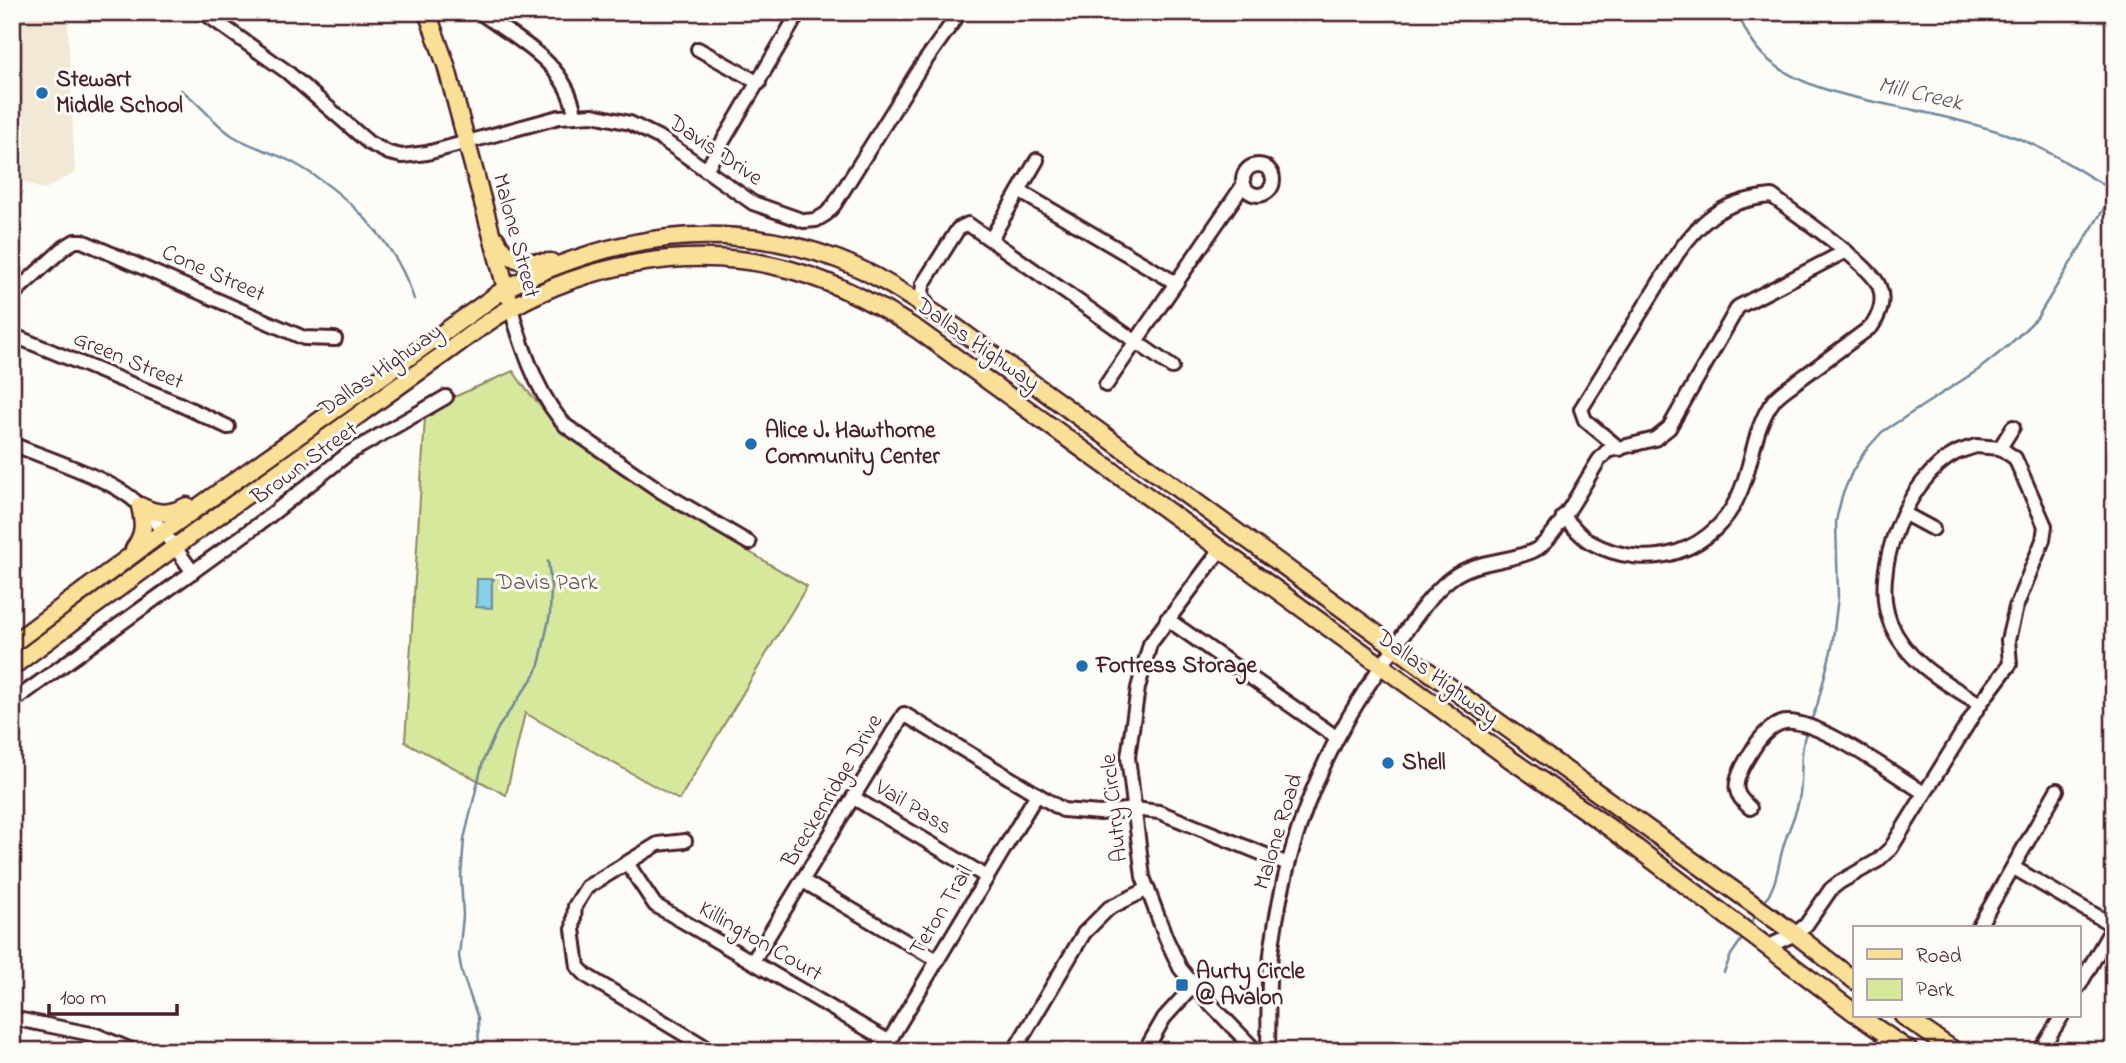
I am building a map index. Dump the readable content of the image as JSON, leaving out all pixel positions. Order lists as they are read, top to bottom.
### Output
{
  "streets": {
    "main road": ["Malone Street", "Dallas Highway"],
    "street": [
      "Davis Drive",
      "Cone Street",
      "Green Street",
      "Brown Street",
      "Breckenridge Drive",
      "Vail Pass",
      "Autry Circle",
      "Malone Road",
      "Teton Trail",
      "Killington Court"
    ]
  },
  "crossings": [
    ["Davis Drive", "Malone Street"],
    ["Malone Street", "Dallas Highway"],
    ["Dallas Highway", "Autry Circle"],
    ["Dallas Highway", "Malone Road"],
    ["Breckenridge Drive", "Vail Pass"],
    ["Breckenridge Drive", "Autry Circle"],
    ["Breckenridge Drive", "Malone Road"],
    ["Breckenridge Drive", "Teton Trail"],
    ["Breckenridge Drive", "Killington Court"],
    ["Vail Pass", "Teton Trail"],
    ["Teton Trail", "Killington Court"]
  ],
  "water": ["Mill Creek"],
  "parks": ["Davis Park"],
  "places": {
    "other": [
      "Stewart Middle School",
      "Alice J. Hawthorne Community Center",
      "Fortress Storage",
      "Shell"
    ],
    "transit": ["Aurty Circle @ Avalon"]
  },
  "legend": ["Road", "Park"],
  "scale_bar": "100 m"
}
